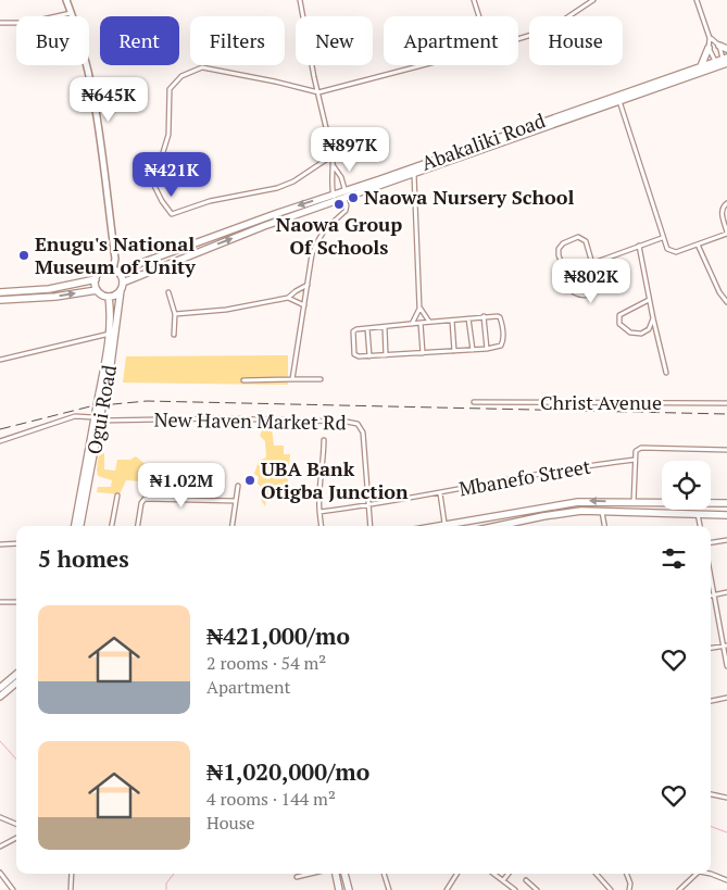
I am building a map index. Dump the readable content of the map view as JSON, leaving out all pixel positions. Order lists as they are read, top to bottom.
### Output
{
  "streets": {
    "main road": ["Abakaliki Road", "Ogui Road"],
    "street": ["Christ Avenue", "New Haven Market Rd", "Mbanefo Street"]
  },
  "crossings": [
    ["Abakaliki Road", "Ogui Road"],
    ["Ogui Road", "New Haven Market Rd"],
    ["New Haven Market Rd", "Mbanefo Street"]
  ],
  "places": [
    "Naowa Nursery School",
    "Naowa Group Of Schools",
    "Enugu's National Museum of Unity",
    "UBA Bank Otigba Junction"
  ],
  "page": {
    "chip": [
      "Buy",
      "Rent",
      "Filters",
      "New",
      "Apartment",
      "House"
    ],
    "price": [
      "₦645K",
      "₦897K",
      "₦421K",
      "₦802K",
      "₦1.02M"
    ],
    "heading": "5 homes",
    "list": [
      {
        "name": "₦421,000/mo",
        "note": "2 rooms · 54 m² · Apartment"
      },
      {
        "name": "₦1,020,000/mo",
        "note": "4 rooms · 144 m² · House"
      }
    ]
  }
}
